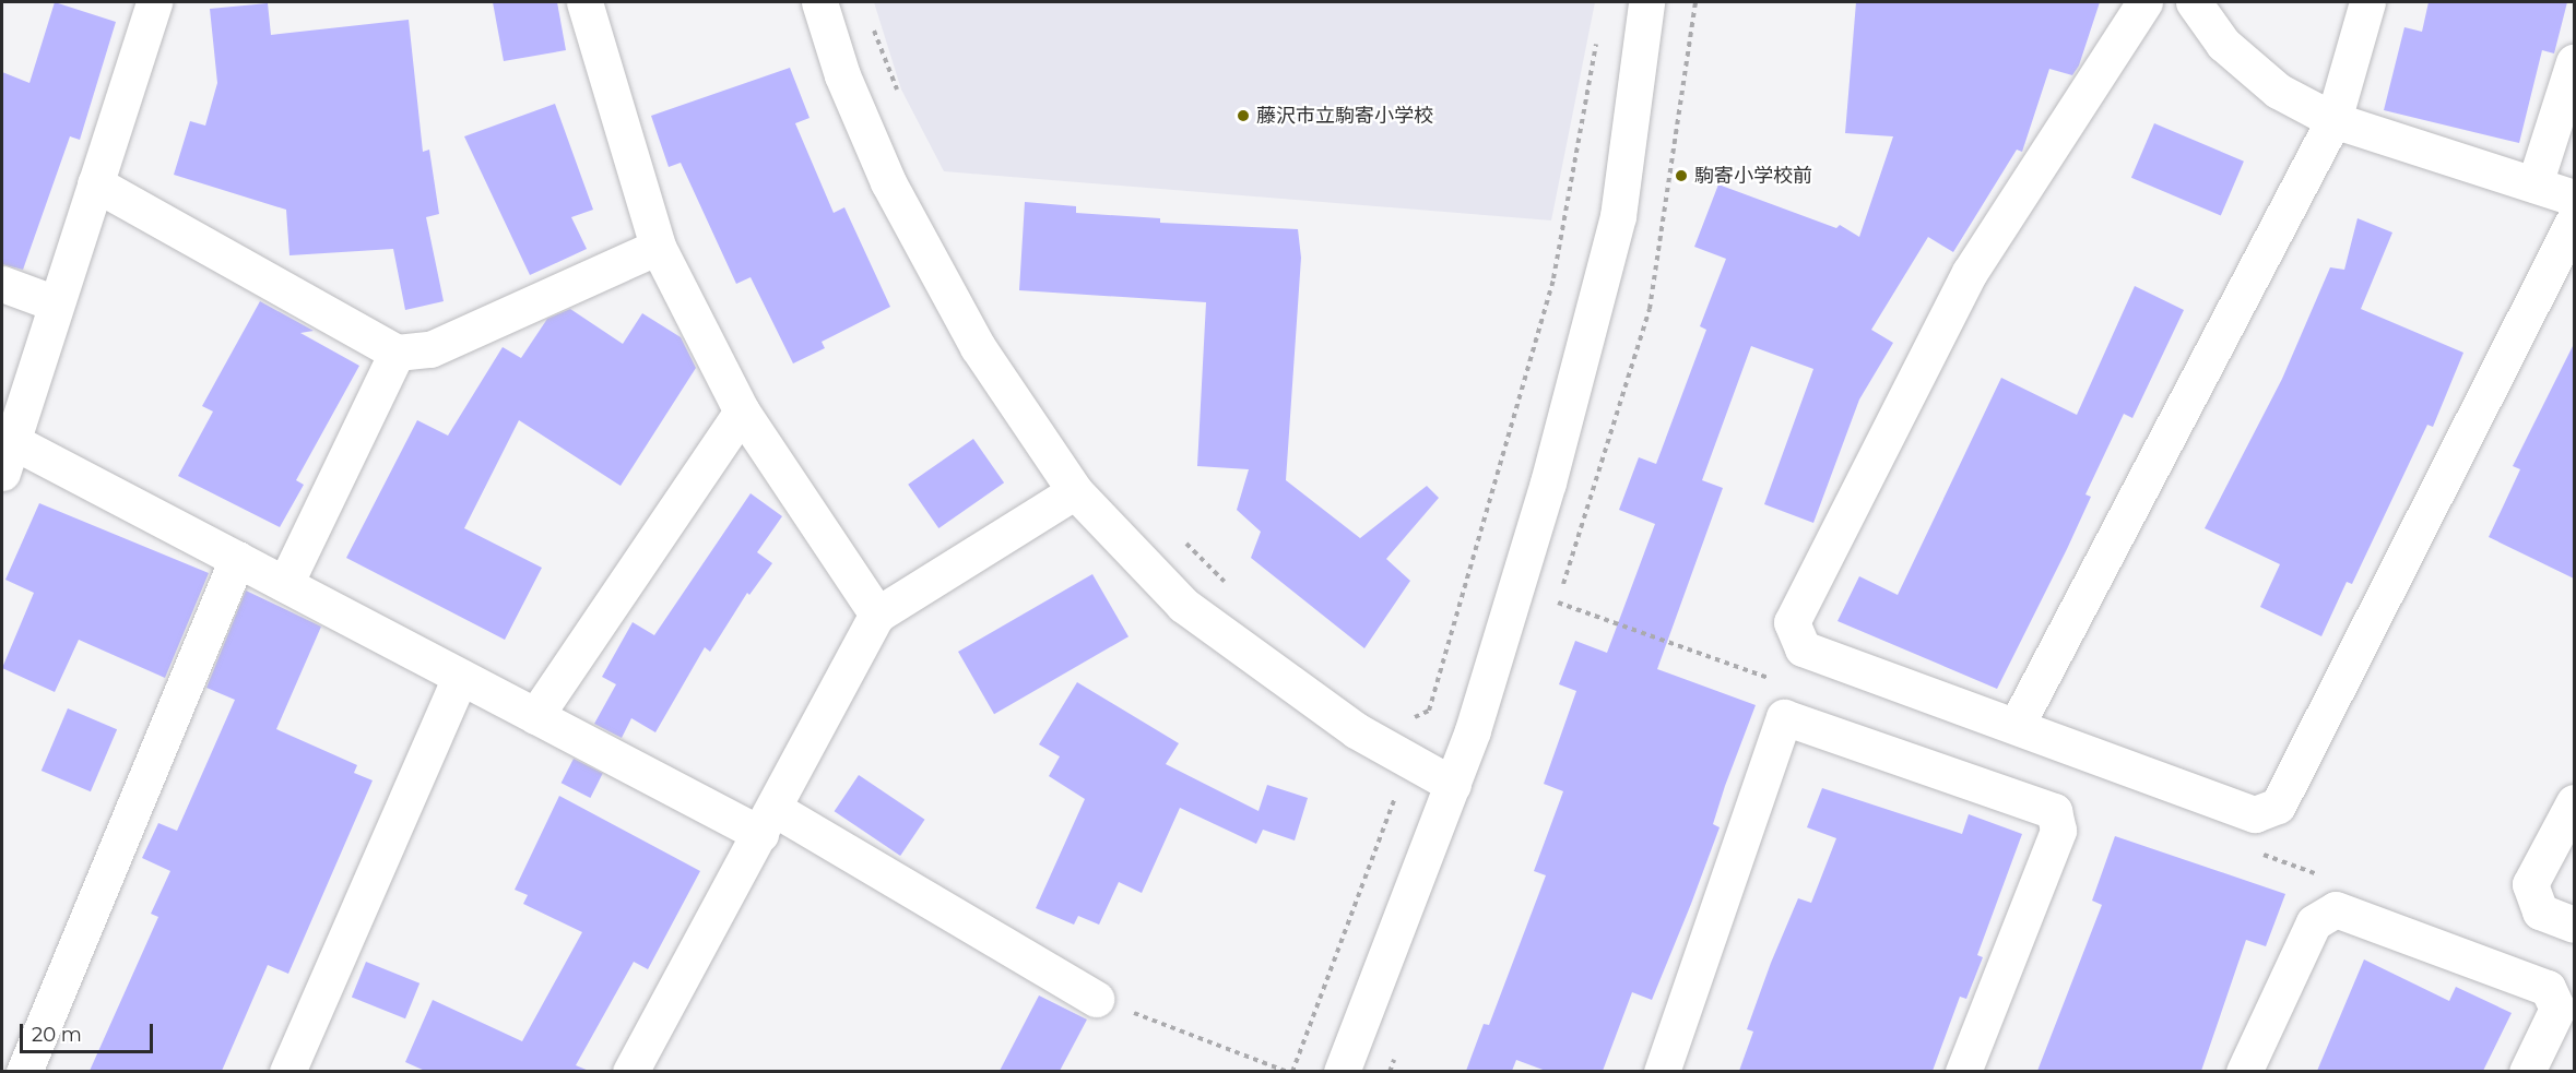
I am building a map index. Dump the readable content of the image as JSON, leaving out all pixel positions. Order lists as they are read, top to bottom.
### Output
{
  "places": ["藤沢市立駒寄小学校", "駒寄小学校前"],
  "scale_bar": "20 m"
}
